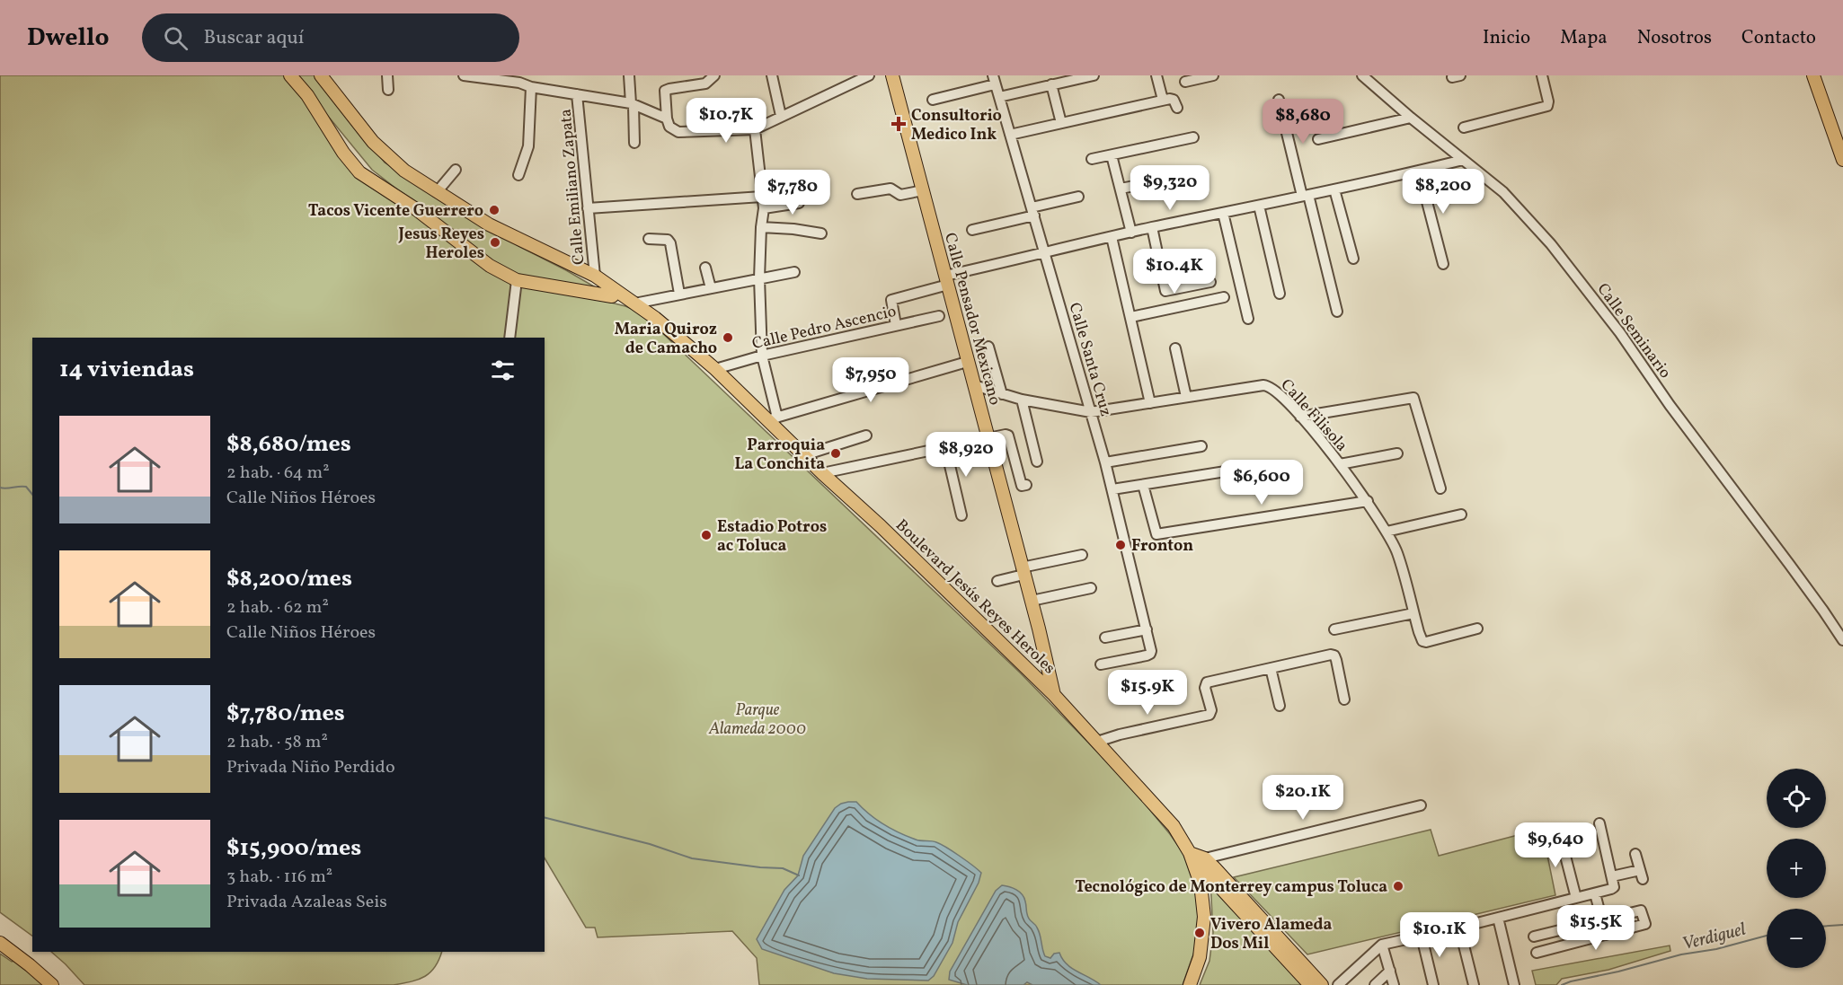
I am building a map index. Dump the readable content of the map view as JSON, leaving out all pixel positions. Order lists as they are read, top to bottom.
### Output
{
  "streets": {
    "main road": ["Calle Pensador Mexicano", "Boulevard Jesús Reyes Heroles"],
    "street": [
      "Calle Emiliano Zapata",
      "Calle Pedro Ascencio",
      "Calle Seminario",
      "Calle Santa Cruz",
      "Calle Filisola"
    ]
  },
  "crossings": [
    ["Calle Emiliano Zapata", "Boulevard Jesús Reyes Heroles"],
    ["Calle Pensador Mexicano", "Calle Filisola"],
    ["Calle Pensador Mexicano", "Boulevard Jesús Reyes Heroles"],
    ["Calle Pedro Ascencio", "Boulevard Jesús Reyes Heroles"],
    ["Calle Santa Cruz", "Calle Filisola"]
  ],
  "water": ["Verdiguel"],
  "parks": ["Parque Alameda 2000"],
  "places": {
    "health": ["Consultorio Medico Ink"],
    "other": [
      "Tacos Vicente Guerrero",
      "Jesus Reyes Heroles",
      "Maria Quiroz de Camacho",
      "Parroquia La Conchita",
      "Estadio Potros ac Toluca",
      "Fronton",
      "Tecnológico de Monterrey campus Toluca",
      "Vivero Alameda Dos Mil"
    ]
  },
  "page": {
    "header": "Dwello",
    "search": "Buscar aquí",
    "nav": [
      "Inicio",
      "Mapa",
      "Nosotros",
      "Contacto"
    ],
    "price": [
      "$10.7K",
      "$8,680",
      "$9,320",
      "$8,200",
      "$7,780",
      "$10.4K",
      "$7,950",
      "$8,920",
      "$6,600",
      "$15.9K",
      "$20.1K",
      "$9,640",
      "$15.5K",
      "$10.1K"
    ],
    "heading": "14 viviendas",
    "list": [
      {
        "name": "$8,680/mes",
        "note": "2 hab. · 64 m² · Calle Niños Héroes"
      },
      {
        "name": "$8,200/mes",
        "note": "2 hab. · 62 m² · Calle Niños Héroes"
      },
      {
        "name": "$7,780/mes",
        "note": "2 hab. · 58 m² · Privada Niño Perdido"
      },
      {
        "name": "$15,900/mes",
        "note": "3 hab. · 116 m² · Privada Azaleas Seis"
      }
    ],
    "map_buttons": ["+", "−"]
  }
}
